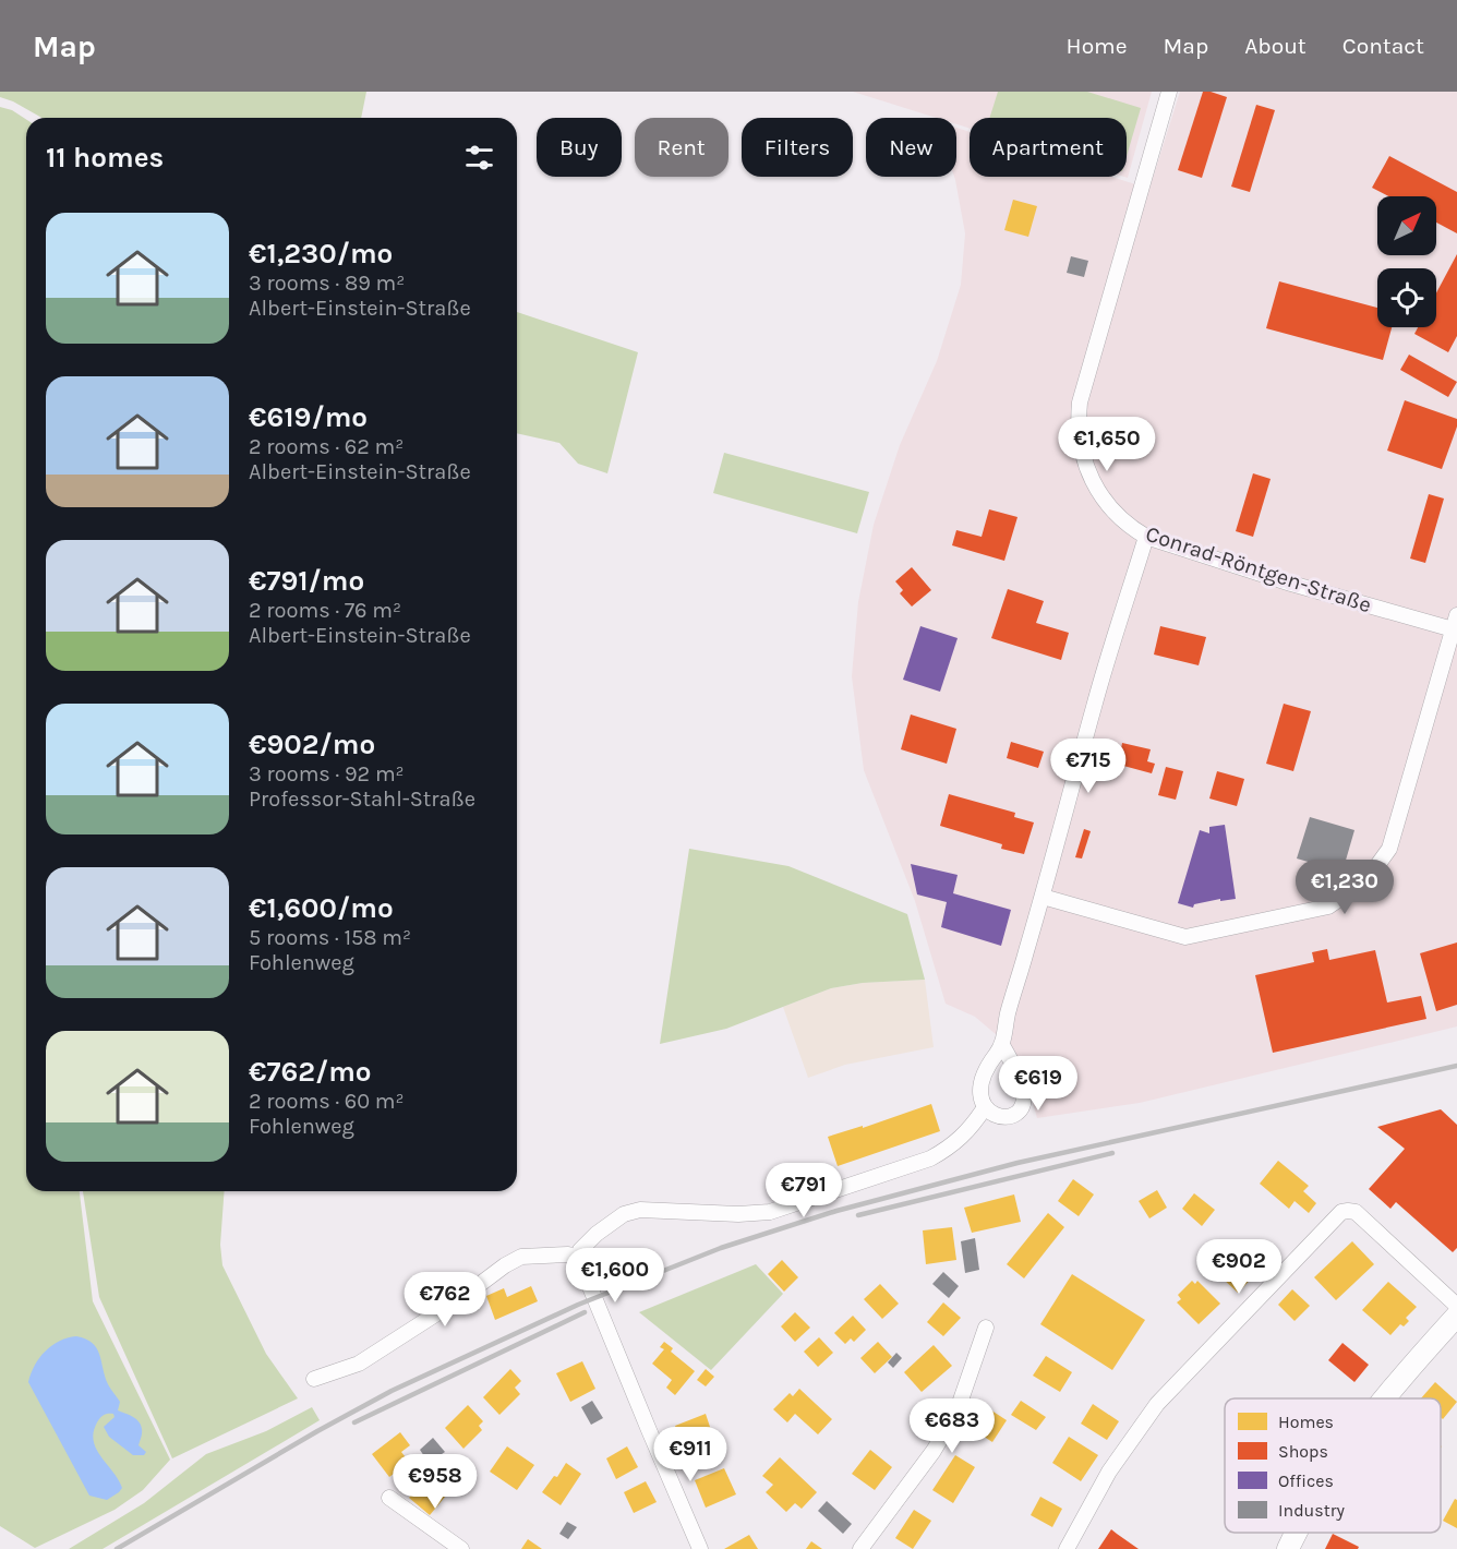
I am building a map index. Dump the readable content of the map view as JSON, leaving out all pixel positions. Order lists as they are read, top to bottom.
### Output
{
  "streets": {
    "street": ["Conrad-Röntgen-Straße"]
  },
  "legend": [
    "Homes",
    "Shops",
    "Offices",
    "Industry"
  ],
  "north": "top right",
  "page": {
    "header": "Map",
    "nav": [
      "Home",
      "Map",
      "About",
      "Contact"
    ],
    "chip": [
      "Buy",
      "Rent",
      "Filters",
      "New",
      "Apartment"
    ],
    "heading": "11 homes",
    "list": [
      {
        "name": "€1,230/mo",
        "note": "3 rooms · 89 m² · Albert-Einstein-Straße"
      },
      {
        "name": "€619/mo",
        "note": "2 rooms · 62 m² · Albert-Einstein-Straße"
      },
      {
        "name": "€791/mo",
        "note": "2 rooms · 76 m² · Albert-Einstein-Straße"
      },
      {
        "name": "€902/mo",
        "note": "3 rooms · 92 m² · Professor-Stahl-Straße"
      },
      {
        "name": "€1,600/mo",
        "note": "5 rooms · 158 m² · Fohlenweg"
      },
      {
        "name": "€762/mo",
        "note": "2 rooms · 60 m² · Fohlenweg"
      }
    ],
    "price": [
      "€1,650",
      "€715",
      "€1,230",
      "€619",
      "€791",
      "€902",
      "€1,600",
      "€762",
      "€683",
      "€911",
      "€958"
    ]
  }
}
